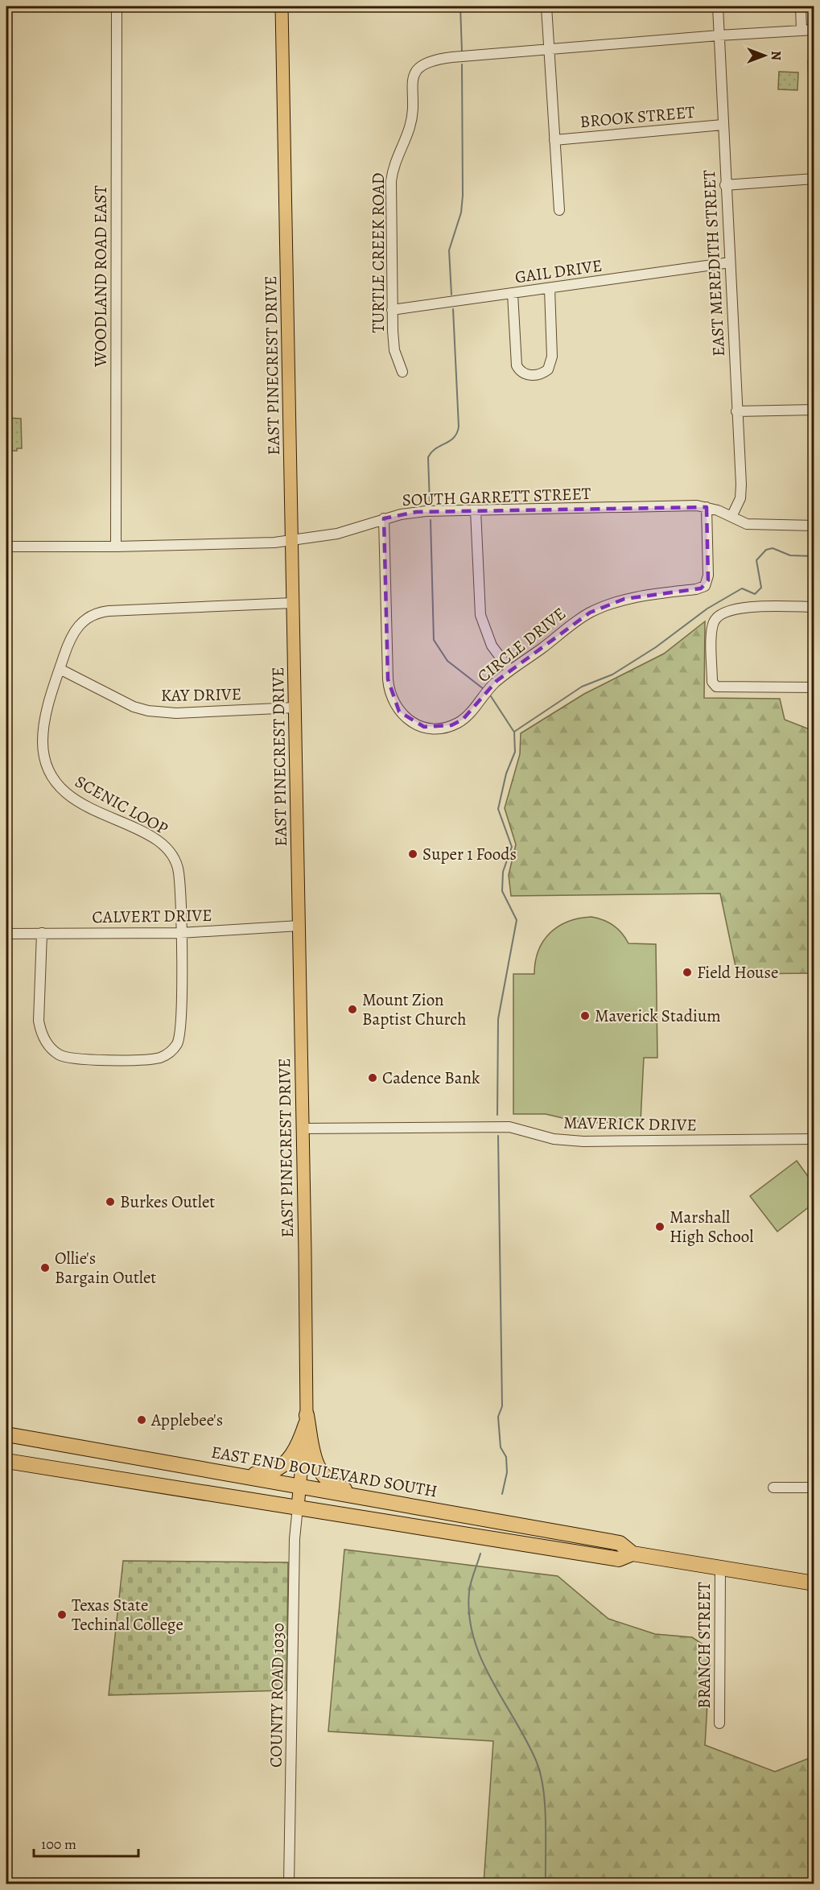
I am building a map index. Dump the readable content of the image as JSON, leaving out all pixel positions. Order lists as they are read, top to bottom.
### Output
{
  "streets": {
    "highway": ["EAST END BOULEVARD SOUTH"],
    "main road": ["EAST PINECREST DRIVE"],
    "street": [
      "BROOK STREET",
      "TURTLE CREEK ROAD",
      "EAST MEREDITH STREET",
      "GAIL DRIVE",
      "WOODLAND ROAD EAST",
      "SOUTH GARRETT STREET",
      "CIRCLE DRIVE",
      "KAY DRIVE",
      "SCENIC LOOP",
      "CALVERT DRIVE",
      "MAVERICK DRIVE",
      "BRANCH STREET",
      "COUNTY ROAD 1030"
    ]
  },
  "crossings": [
    ["BROOK STREET", "EAST MEREDITH STREET"],
    ["TURTLE CREEK ROAD", "EAST MEREDITH STREET"],
    ["TURTLE CREEK ROAD", "GAIL DRIVE"],
    ["EAST MEREDITH STREET", "GAIL DRIVE"],
    ["EAST MEREDITH STREET", "SOUTH GARRETT STREET"],
    ["WOODLAND ROAD EAST", "SOUTH GARRETT STREET"],
    ["EAST PINECREST DRIVE", "SOUTH GARRETT STREET"],
    ["EAST PINECREST DRIVE", "KAY DRIVE"],
    ["EAST PINECREST DRIVE", "SCENIC LOOP"],
    ["EAST PINECREST DRIVE", "CALVERT DRIVE"],
    ["EAST PINECREST DRIVE", "MAVERICK DRIVE"],
    ["EAST PINECREST DRIVE", "EAST END BOULEVARD SOUTH"],
    ["EAST PINECREST DRIVE", "COUNTY ROAD 1030"],
    ["SOUTH GARRETT STREET", "CIRCLE DRIVE"],
    ["KAY DRIVE", "SCENIC LOOP"],
    ["SCENIC LOOP", "CALVERT DRIVE"],
    ["EAST END BOULEVARD SOUTH", "BRANCH STREET"],
    ["EAST END BOULEVARD SOUTH", "COUNTY ROAD 1030"]
  ],
  "places": [
    "Super 1 Foods",
    "Field House",
    "Mount Zion Baptist Church",
    "Maverick Stadium",
    "Cadence Bank",
    "Burkes Outlet",
    "Marshall High School",
    "Ollie's Bargain Outlet",
    "Applebee's",
    "Texas State Techinal College"
  ],
  "scale_bar": "100 m",
  "north": "right"
}
